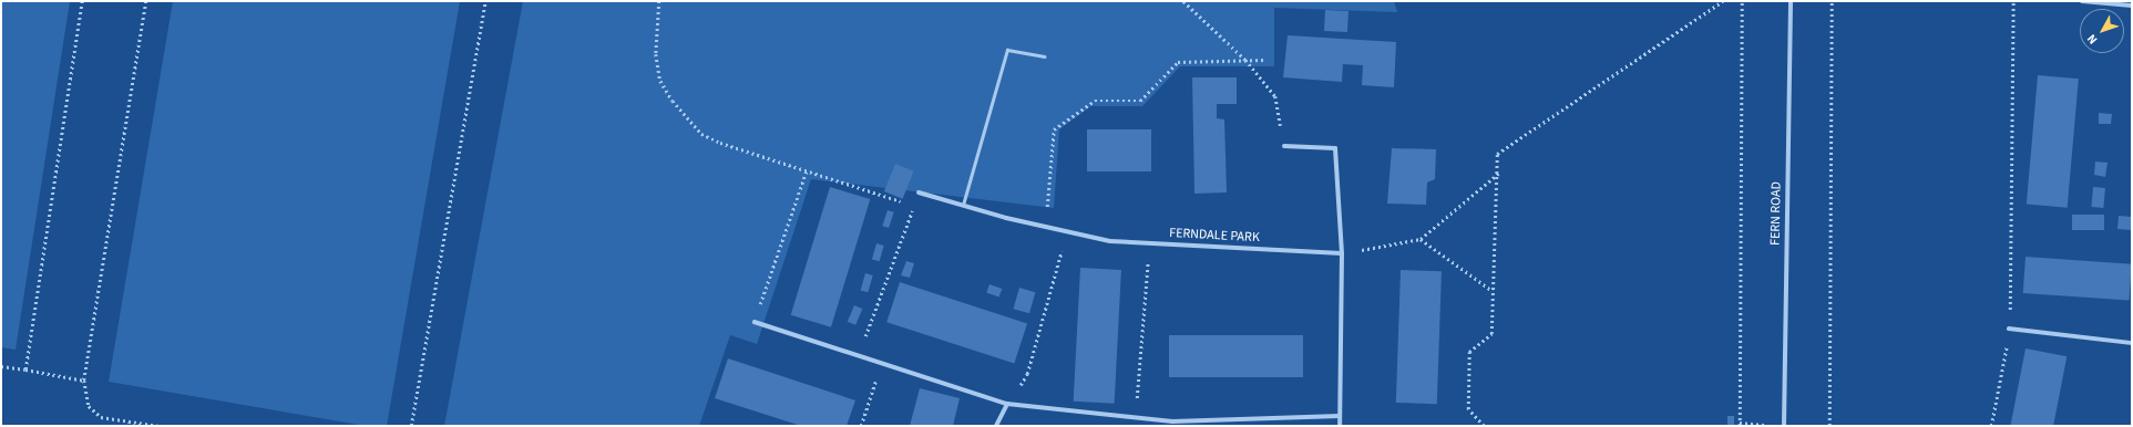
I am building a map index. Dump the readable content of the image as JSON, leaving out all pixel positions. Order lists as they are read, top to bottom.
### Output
{
  "streets": {
    "street": ["FERN ROAD", "FERNDALE PARK"]
  },
  "north": "bottom left"
}
